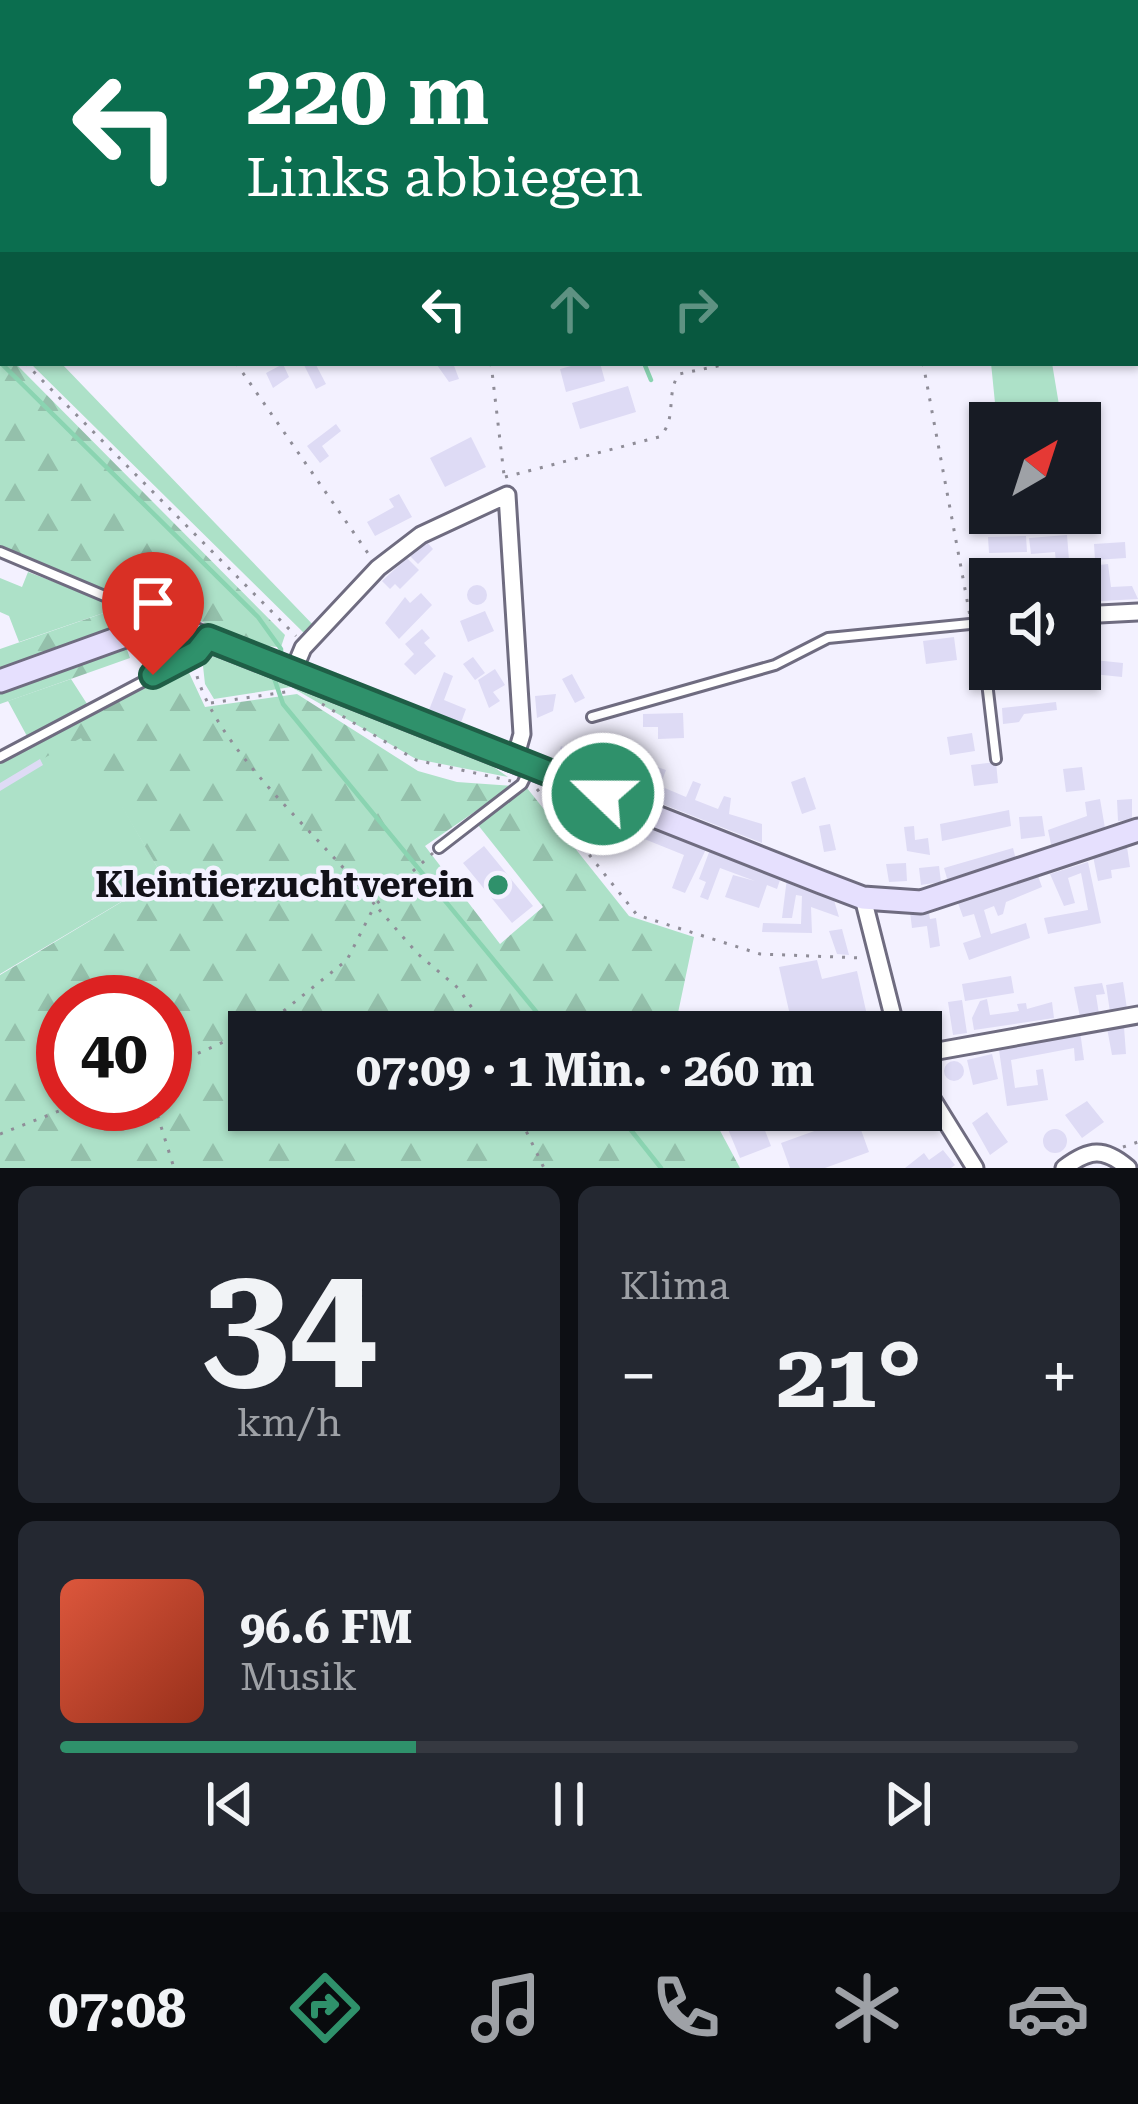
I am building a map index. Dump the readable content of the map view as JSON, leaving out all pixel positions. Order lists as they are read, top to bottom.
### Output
{
  "places": ["Kleintierzuchtverein"],
  "north": "top right",
  "page": {
    "turn": ["220 m", "Links abbiegen"],
    "limit": "40",
    "trip": "07:09 · 1 Min. · 260 m",
    "tile": [
      ["34", "km/h"],
      "Klima"
    ],
    "heat": ["−", "21°", "+"],
    "song": ["96.6 FM", "Musik"],
    "tabs": "07:08"
  }
}
